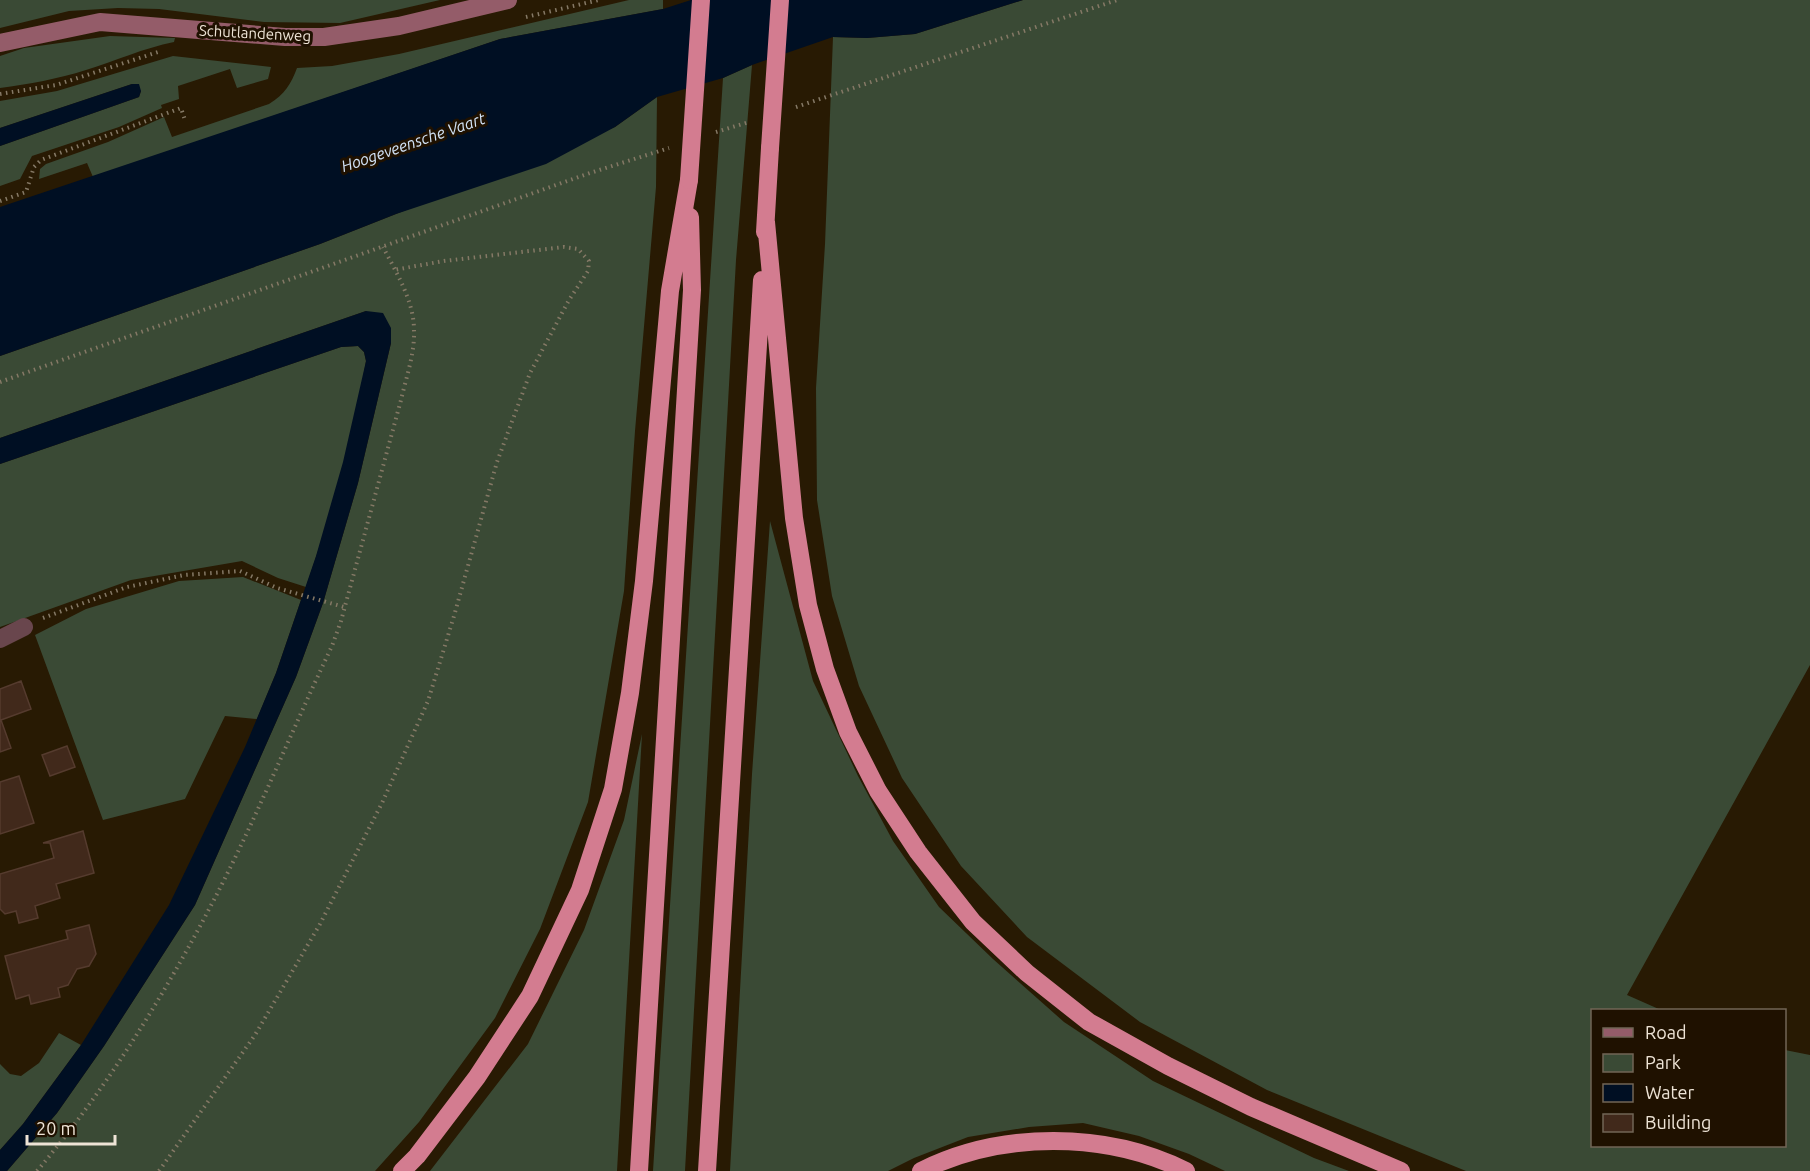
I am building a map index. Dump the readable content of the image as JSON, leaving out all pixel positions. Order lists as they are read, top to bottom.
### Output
{
  "streets": {
    "street": ["Schutlandenweg"]
  },
  "water": ["Hoogeveensche Vaart"],
  "legend": [
    "Road",
    "Park",
    "Water",
    "Building"
  ],
  "scale_bar": "20 m"
}
